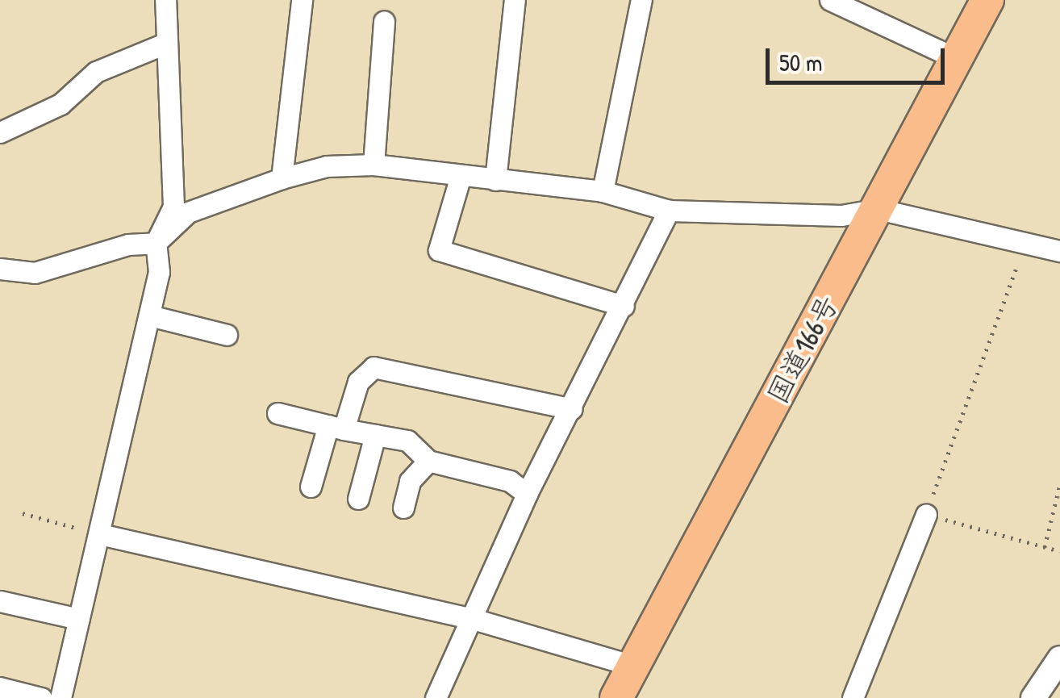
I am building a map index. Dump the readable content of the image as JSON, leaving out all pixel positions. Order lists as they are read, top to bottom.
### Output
{
  "streets": {
    "highway": ["国道166号"]
  },
  "scale_bar": "50 m"
}
